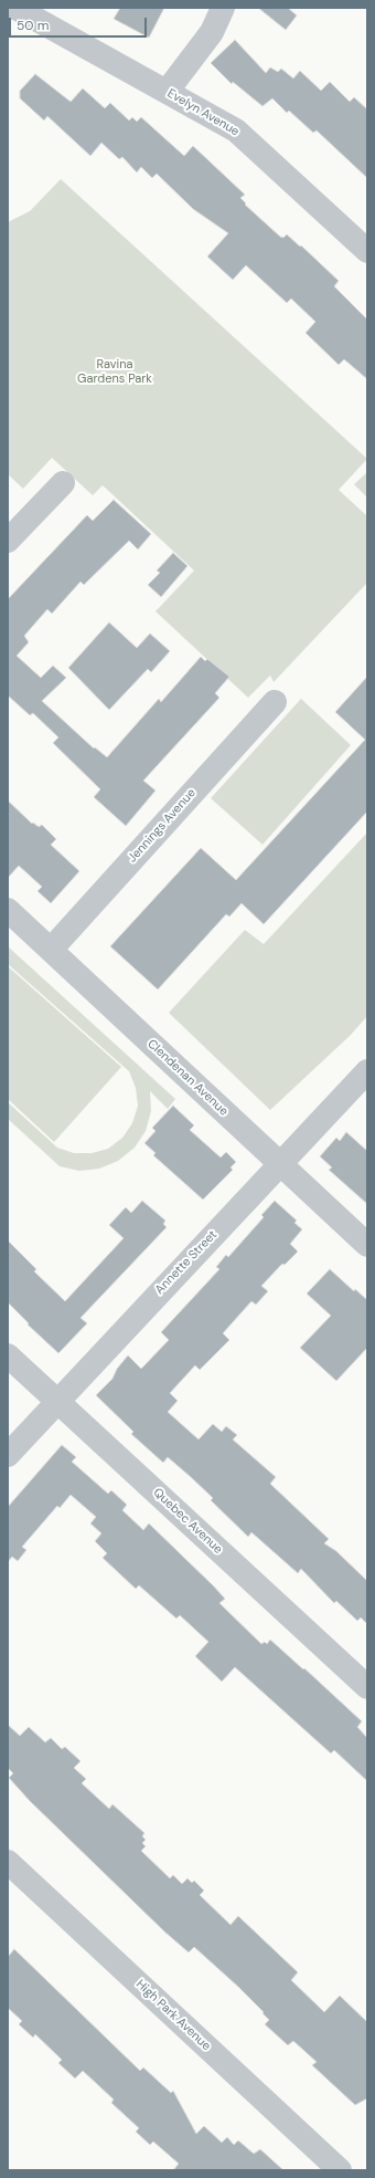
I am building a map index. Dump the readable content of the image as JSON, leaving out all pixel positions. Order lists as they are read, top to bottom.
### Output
{
  "streets": {
    "street": [
      "Evelyn Avenue",
      "Jennings Avenue",
      "Clendenan Avenue",
      "Annette Street",
      "Quebec Avenue",
      "High Park Avenue"
    ]
  },
  "crossings": [
    ["Jennings Avenue", "Clendenan Avenue"],
    ["Clendenan Avenue", "Annette Street"],
    ["Annette Street", "Quebec Avenue"]
  ],
  "parks": ["Ravina Gardens Park"],
  "scale_bar": "50 m"
}
